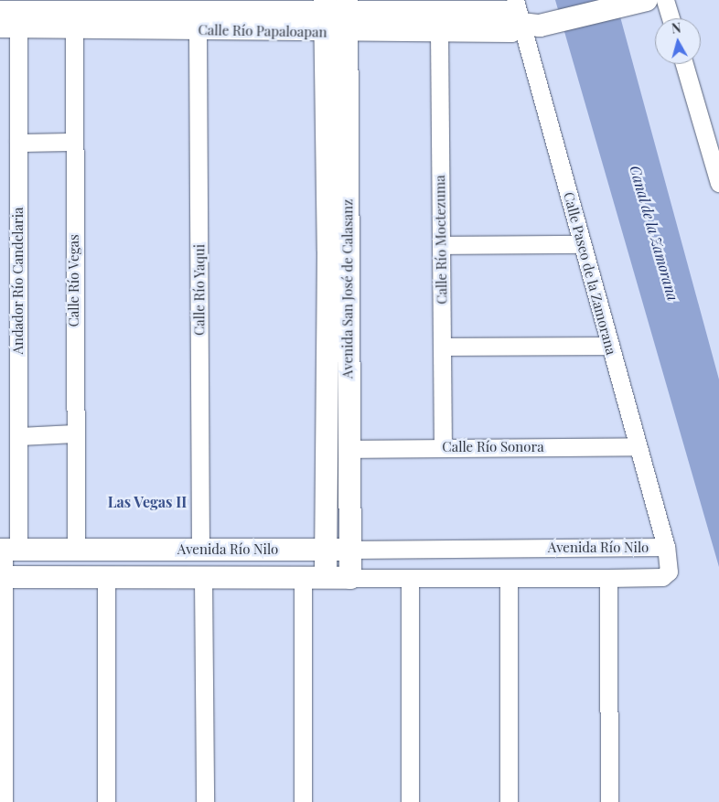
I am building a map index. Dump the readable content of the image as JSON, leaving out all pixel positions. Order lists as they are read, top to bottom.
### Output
{
  "streets": {
    "street": [
      "Calle Río Papaloapan",
      "Calle Río Moctezuma",
      "Calle Paseo de la Zamorana",
      "Andador Río Candelaria",
      "Calle Río Vegas",
      "Avenida San José de Calasanz",
      "Calle Río Yaqui",
      "Calle Río Sonora",
      "Avenida Río Nilo"
    ]
  },
  "crossings": [
    ["Calle Río Papaloapan", "Calle Río Moctezuma"],
    ["Calle Río Papaloapan", "Calle Paseo de la Zamorana"],
    ["Calle Río Papaloapan", "Andador Río Candelaria"],
    ["Calle Río Papaloapan", "Calle Río Vegas"],
    ["Calle Río Papaloapan", "Avenida San José de Calasanz"],
    ["Calle Río Papaloapan", "Calle Río Yaqui"],
    ["Calle Río Moctezuma", "Calle Río Sonora"],
    ["Calle Paseo de la Zamorana", "Calle Río Sonora"],
    ["Calle Paseo de la Zamorana", "Avenida Río Nilo"],
    ["Andador Río Candelaria", "Avenida Río Nilo"],
    ["Calle Río Vegas", "Avenida Río Nilo"],
    ["Avenida San José de Calasanz", "Calle Río Sonora"],
    ["Avenida San José de Calasanz", "Avenida Río Nilo"],
    ["Calle Río Yaqui", "Avenida Río Nilo"]
  ],
  "districts": ["Las Vegas II"],
  "water": ["Canal de la Zamorana"],
  "north": "top"
}
